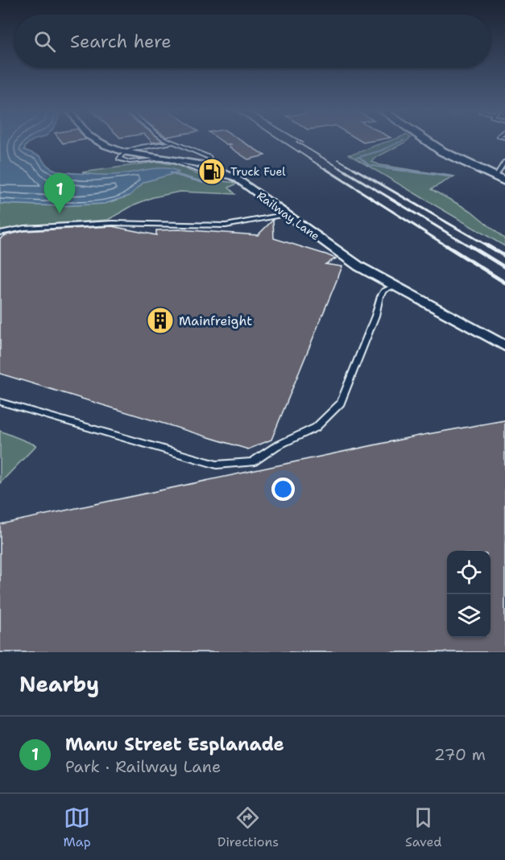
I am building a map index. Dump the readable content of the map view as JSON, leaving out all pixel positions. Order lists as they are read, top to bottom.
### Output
{
  "streets": {
    "street": ["Railway Lane"]
  },
  "places": {
    "fuel station": ["Truck Fuel"],
    "building": ["Mainfreight"]
  },
  "page": {
    "search": "Search here",
    "pins": "1",
    "heading": "Nearby",
    "list": [
      {
        "mark": "1",
        "name": "Manu Street Esplanade",
        "note": "Park · Railway Lane",
        "value": "270 m"
      }
    ],
    "nav": ["Map", "Directions", "Saved"]
  }
}
